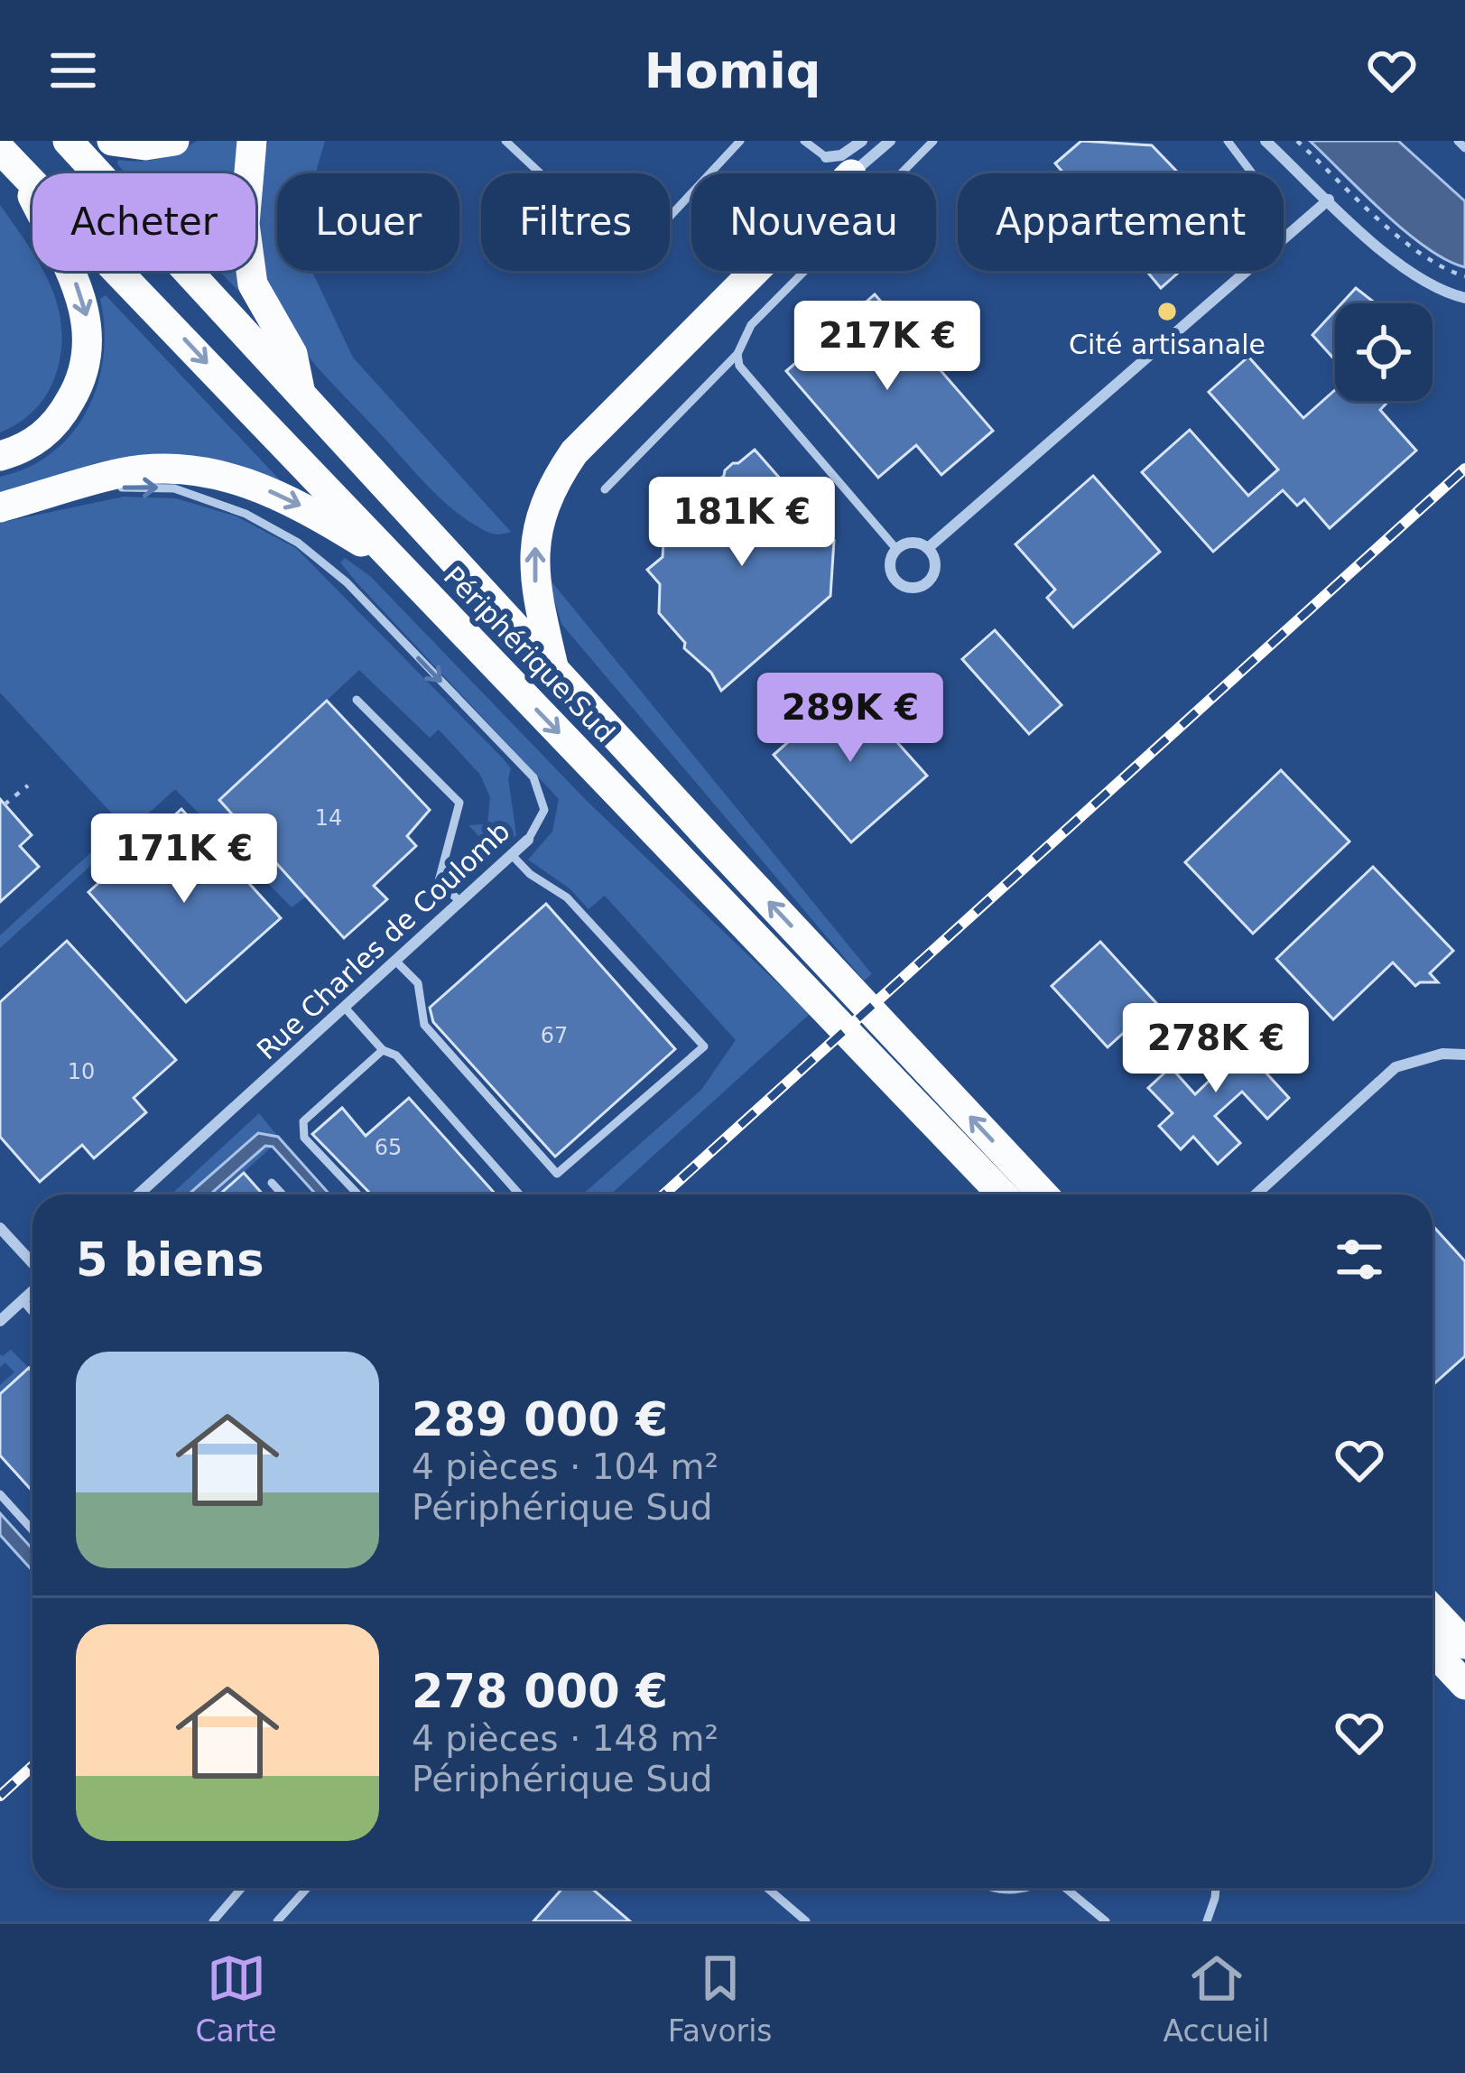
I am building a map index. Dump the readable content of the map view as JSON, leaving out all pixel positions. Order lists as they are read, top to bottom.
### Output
{
  "streets": {
    "highway": ["Périphérique Sud"],
    "street": ["Rue Charles de Coulomb"]
  },
  "one_way": ["Rue Charles de Coulomb"],
  "places": ["Cité artisanale"],
  "house_numbers": [
    "14",
    "67",
    "10",
    "65"
  ],
  "page": {
    "header": "Homiq",
    "chip": [
      "Acheter",
      "Louer",
      "Filtres",
      "Nouveau",
      "Appartement"
    ],
    "price": [
      "217K €",
      "181K €",
      "289K €",
      "171K €",
      "278K €"
    ],
    "heading": "5 biens",
    "list": [
      {
        "name": "289 000 €",
        "note": "4 pièces · 104 m² · Périphérique Sud"
      },
      {
        "name": "278 000 €",
        "note": "4 pièces · 148 m² · Périphérique Sud"
      }
    ],
    "tabs": ["Carte", "Favoris", "Accueil"]
  }
}
